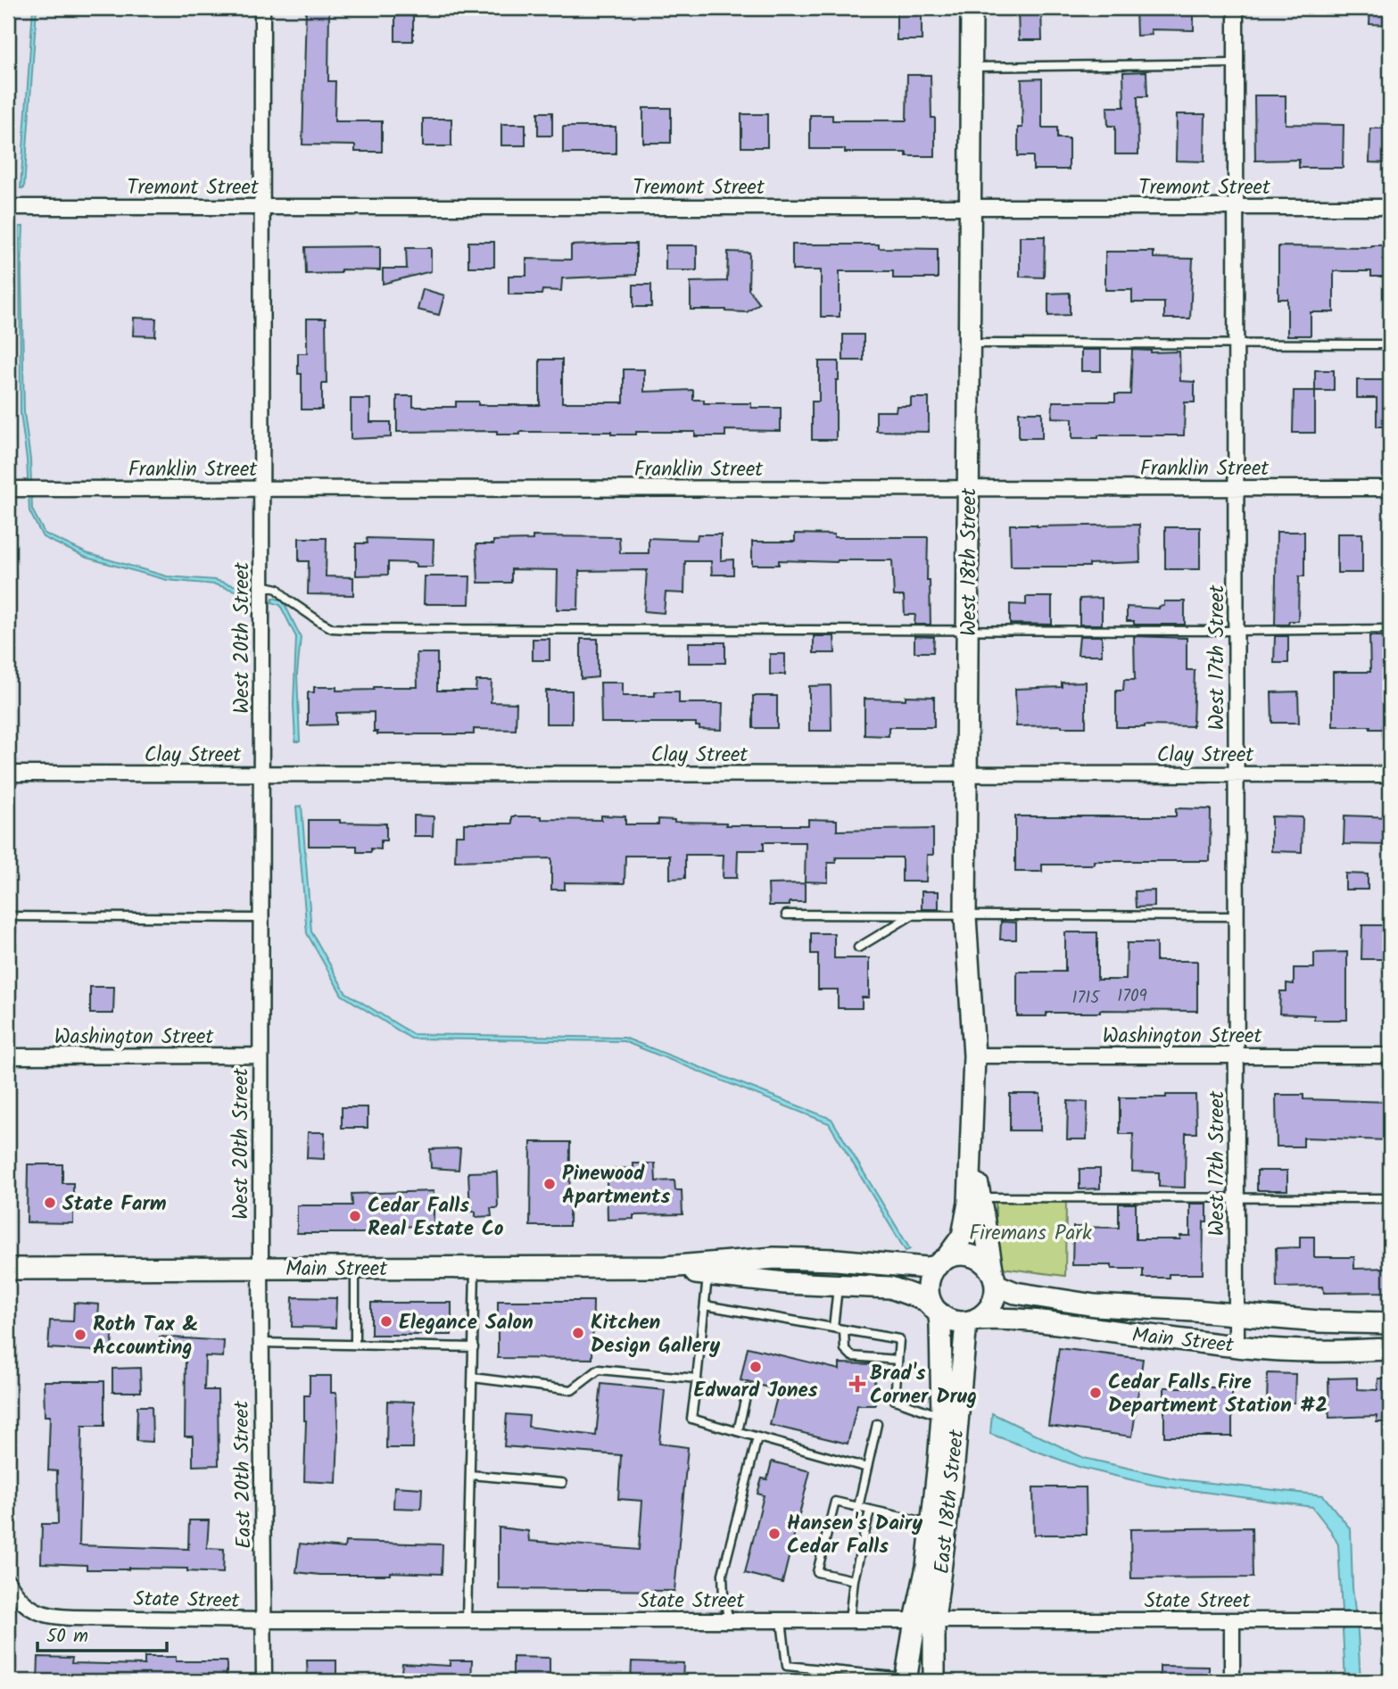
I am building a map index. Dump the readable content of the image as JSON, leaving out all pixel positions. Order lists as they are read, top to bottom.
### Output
{
  "streets": {
    "main road": ["West 18th Street", "Main Street", "East 18th Street"],
    "street": [
      "Tremont Street",
      "Franklin Street",
      "West 20th Street",
      "West 17th Street",
      "Clay Street",
      "Washington Street",
      "East 20th Street",
      "State Street"
    ]
  },
  "crossings": [
    ["Tremont Street", "West 18th Street"],
    ["Tremont Street", "West 20th Street"],
    ["Tremont Street", "West 17th Street"],
    ["Franklin Street", "West 18th Street"],
    ["Franklin Street", "West 20th Street"],
    ["Franklin Street", "West 17th Street"],
    ["West 18th Street", "Clay Street"],
    ["West 18th Street", "Washington Street"],
    ["West 18th Street", "Main Street"],
    ["West 18th Street", "East 18th Street"],
    ["West 20th Street", "Clay Street"],
    ["West 20th Street", "Washington Street"],
    ["West 20th Street", "Main Street"],
    ["West 20th Street", "East 20th Street"],
    ["West 17th Street", "Clay Street"],
    ["West 17th Street", "Washington Street"],
    ["West 17th Street", "Main Street"],
    ["Main Street", "East 20th Street"],
    ["Main Street", "East 18th Street"],
    ["East 20th Street", "State Street"],
    ["East 18th Street", "State Street"]
  ],
  "parks": ["Firemans Park"],
  "places": {
    "other": [
      "Pinewood Apartments",
      "State Farm",
      "Cedar Falls Real Estate Co",
      "Elegance Salon",
      "Kitchen Design Gallery",
      "Roth Tax & Accounting",
      "Edward Jones",
      "Cedar Falls Fire Department Station #2",
      "Hansen's Dairy Cedar Falls"
    ],
    "health": ["Brad's Corner Drug"]
  },
  "house_numbers": ["1709", "1715"],
  "scale_bar": "50 m"
}
